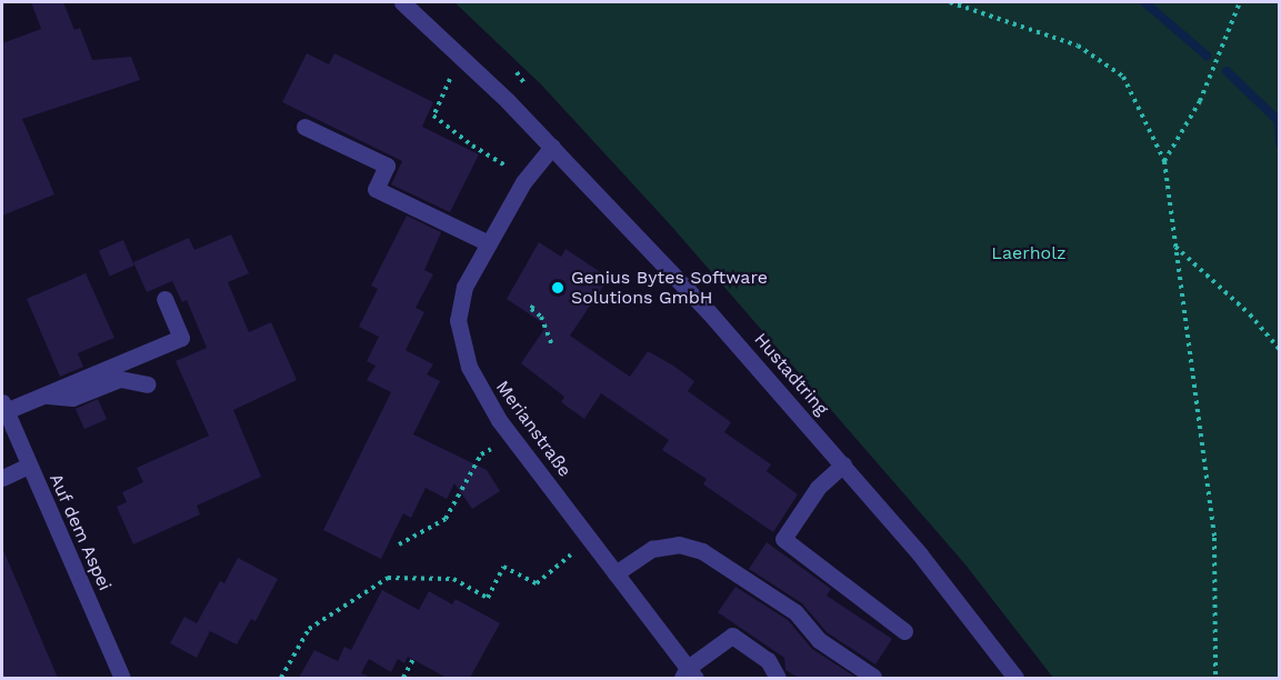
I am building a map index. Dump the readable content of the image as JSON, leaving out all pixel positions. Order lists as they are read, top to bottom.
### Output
{
  "streets": {
    "street": ["Hustadtring", "Merianstraße", "Auf dem Aspei"]
  },
  "crossings": [
    ["Hustadtring", "Merianstraße"]
  ],
  "parks": ["Laerholz"],
  "places": ["Genius Bytes Software Solutions GmbH"]
}
